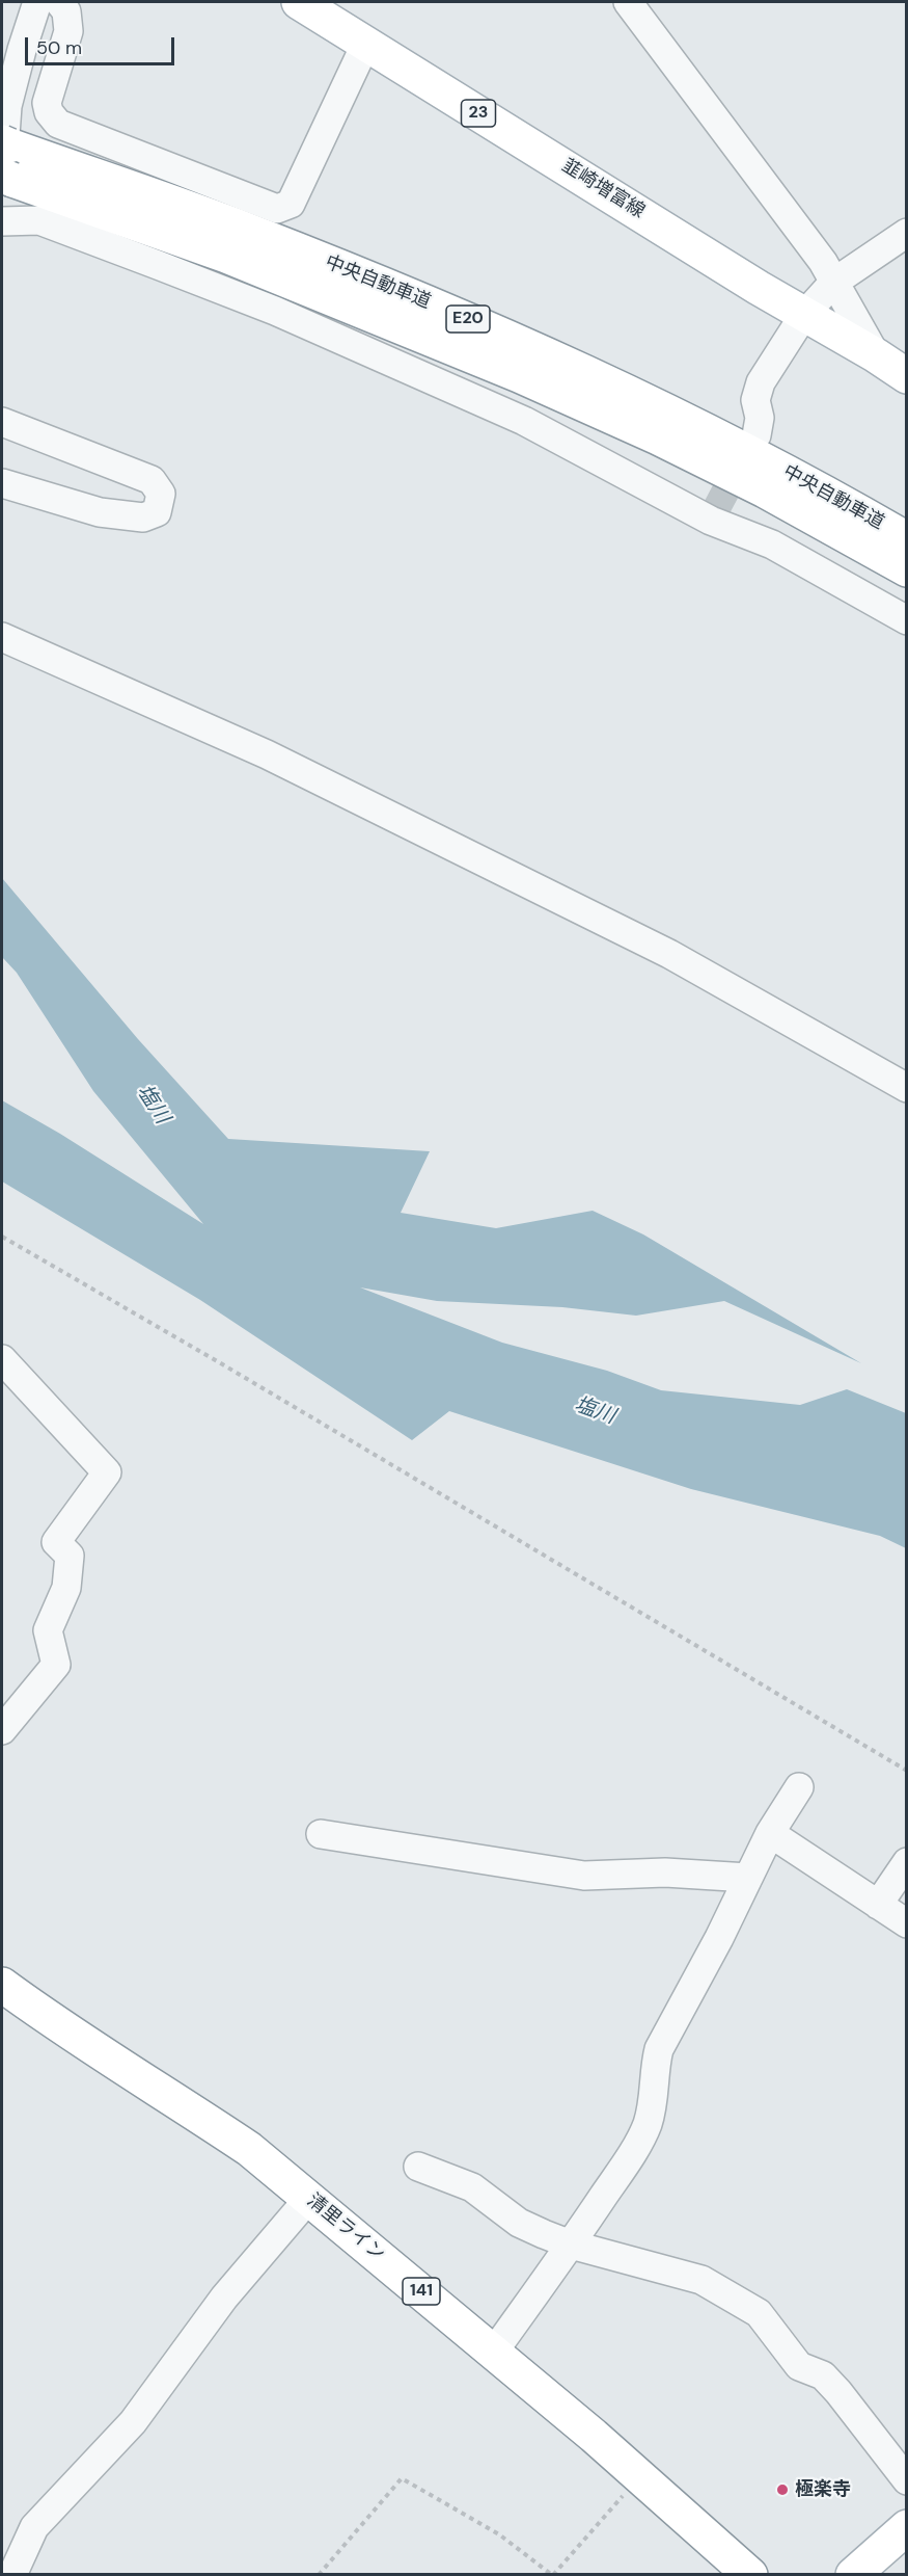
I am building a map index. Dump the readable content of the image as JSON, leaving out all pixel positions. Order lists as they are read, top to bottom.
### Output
{
  "streets": {
    "main road": [
      "23",
      "韮崎増富線",
      "中央自動車道",
      "E20",
      "清里ライン",
      "141"
    ]
  },
  "water": ["塩川"],
  "places": ["極楽寺"],
  "scale_bar": "50 m"
}
